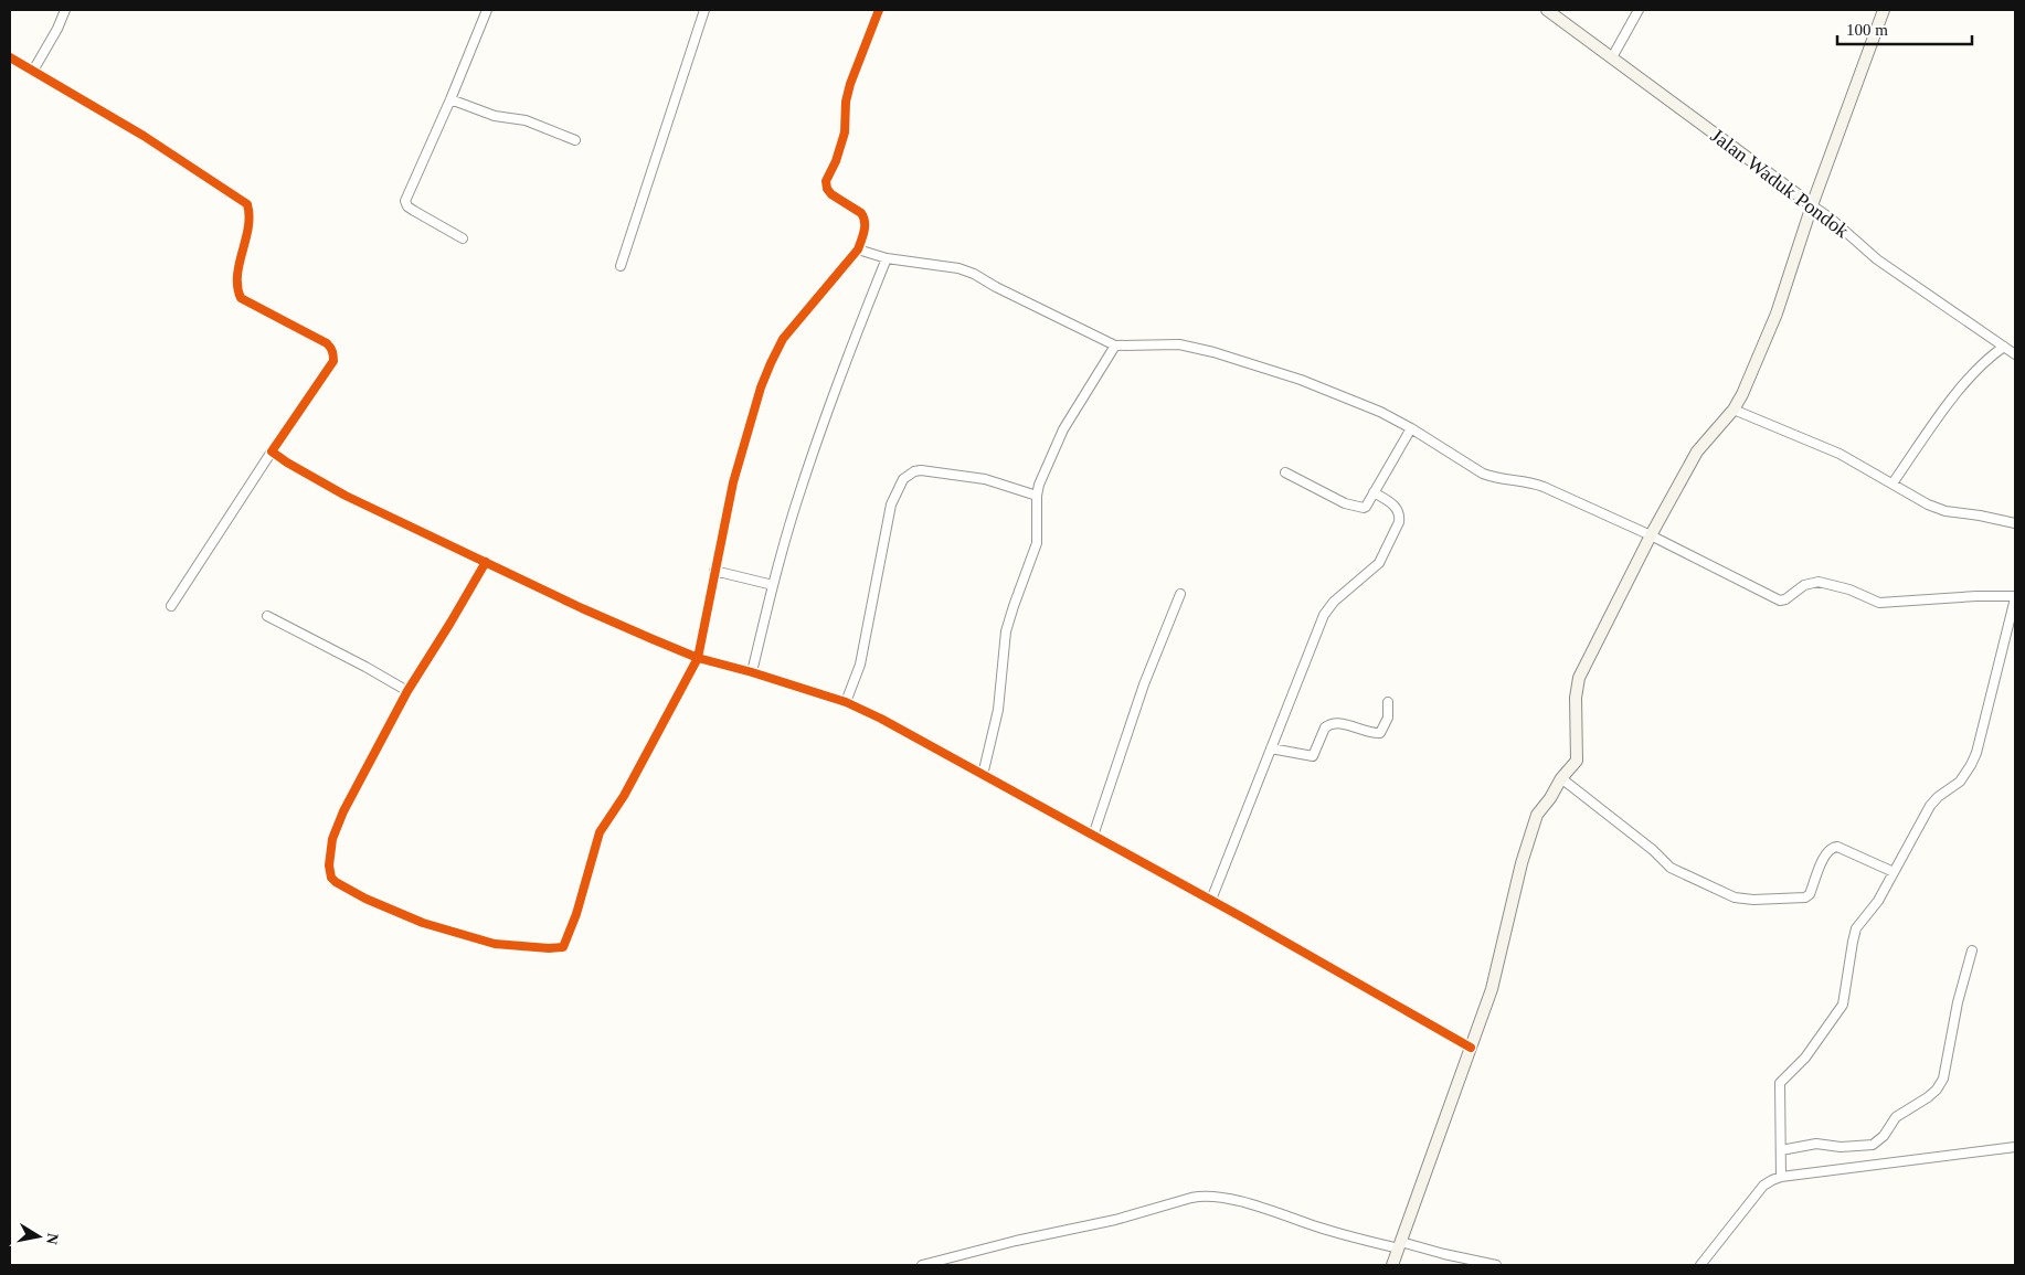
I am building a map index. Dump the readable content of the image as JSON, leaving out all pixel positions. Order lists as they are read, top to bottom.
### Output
{
  "streets": {
    "street": ["Jalan Waduk Pondok"]
  },
  "scale_bar": "100 m",
  "north": "right"
}
